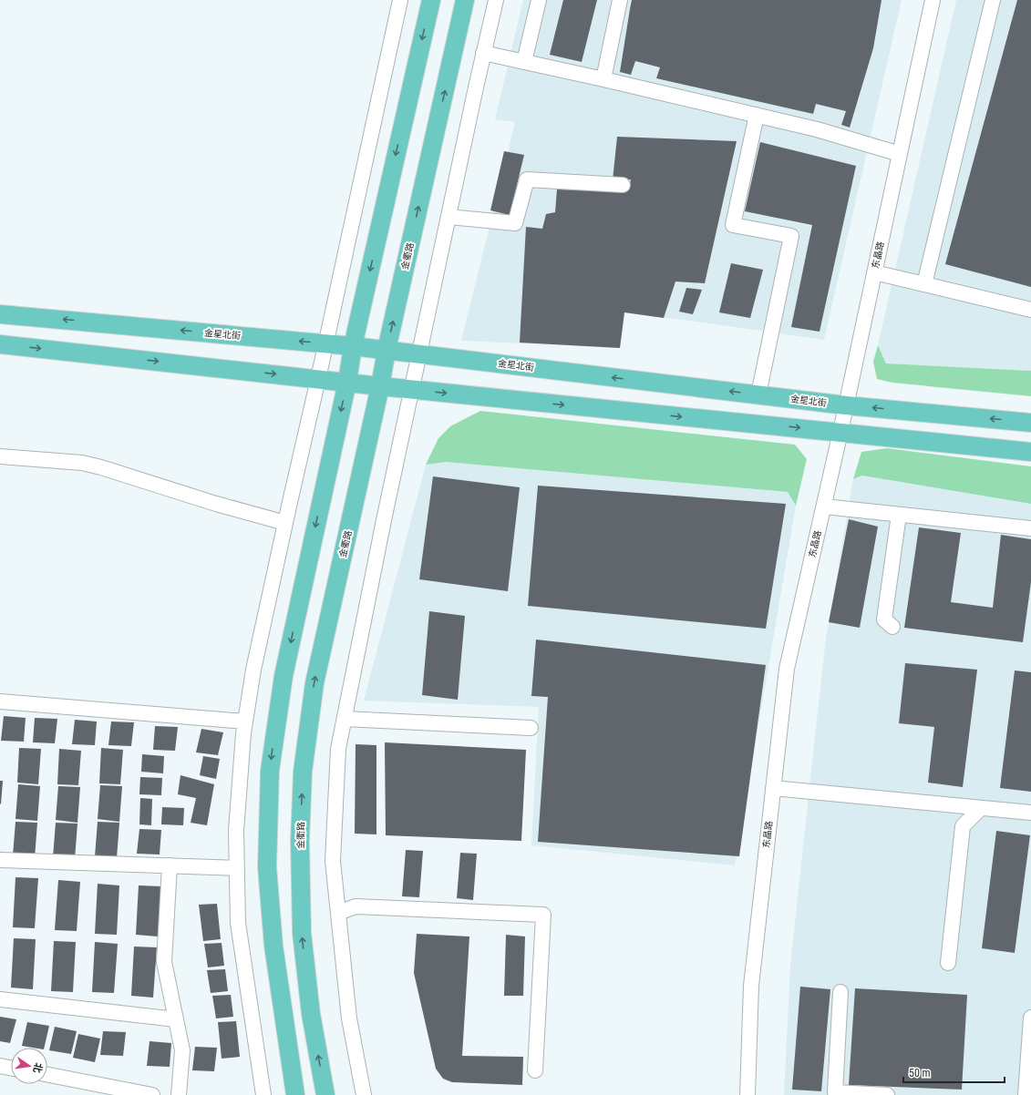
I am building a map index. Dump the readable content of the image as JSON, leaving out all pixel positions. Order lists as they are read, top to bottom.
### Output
{
  "streets": {
    "main road": ["金衢路", "金星北街"],
    "street": ["东晶路"]
  },
  "crossings": [
    ["东晶路", "金星北街"],
    ["金衢路", "金星北街"]
  ],
  "scale_bar": "50 m",
  "north": "right"
}
